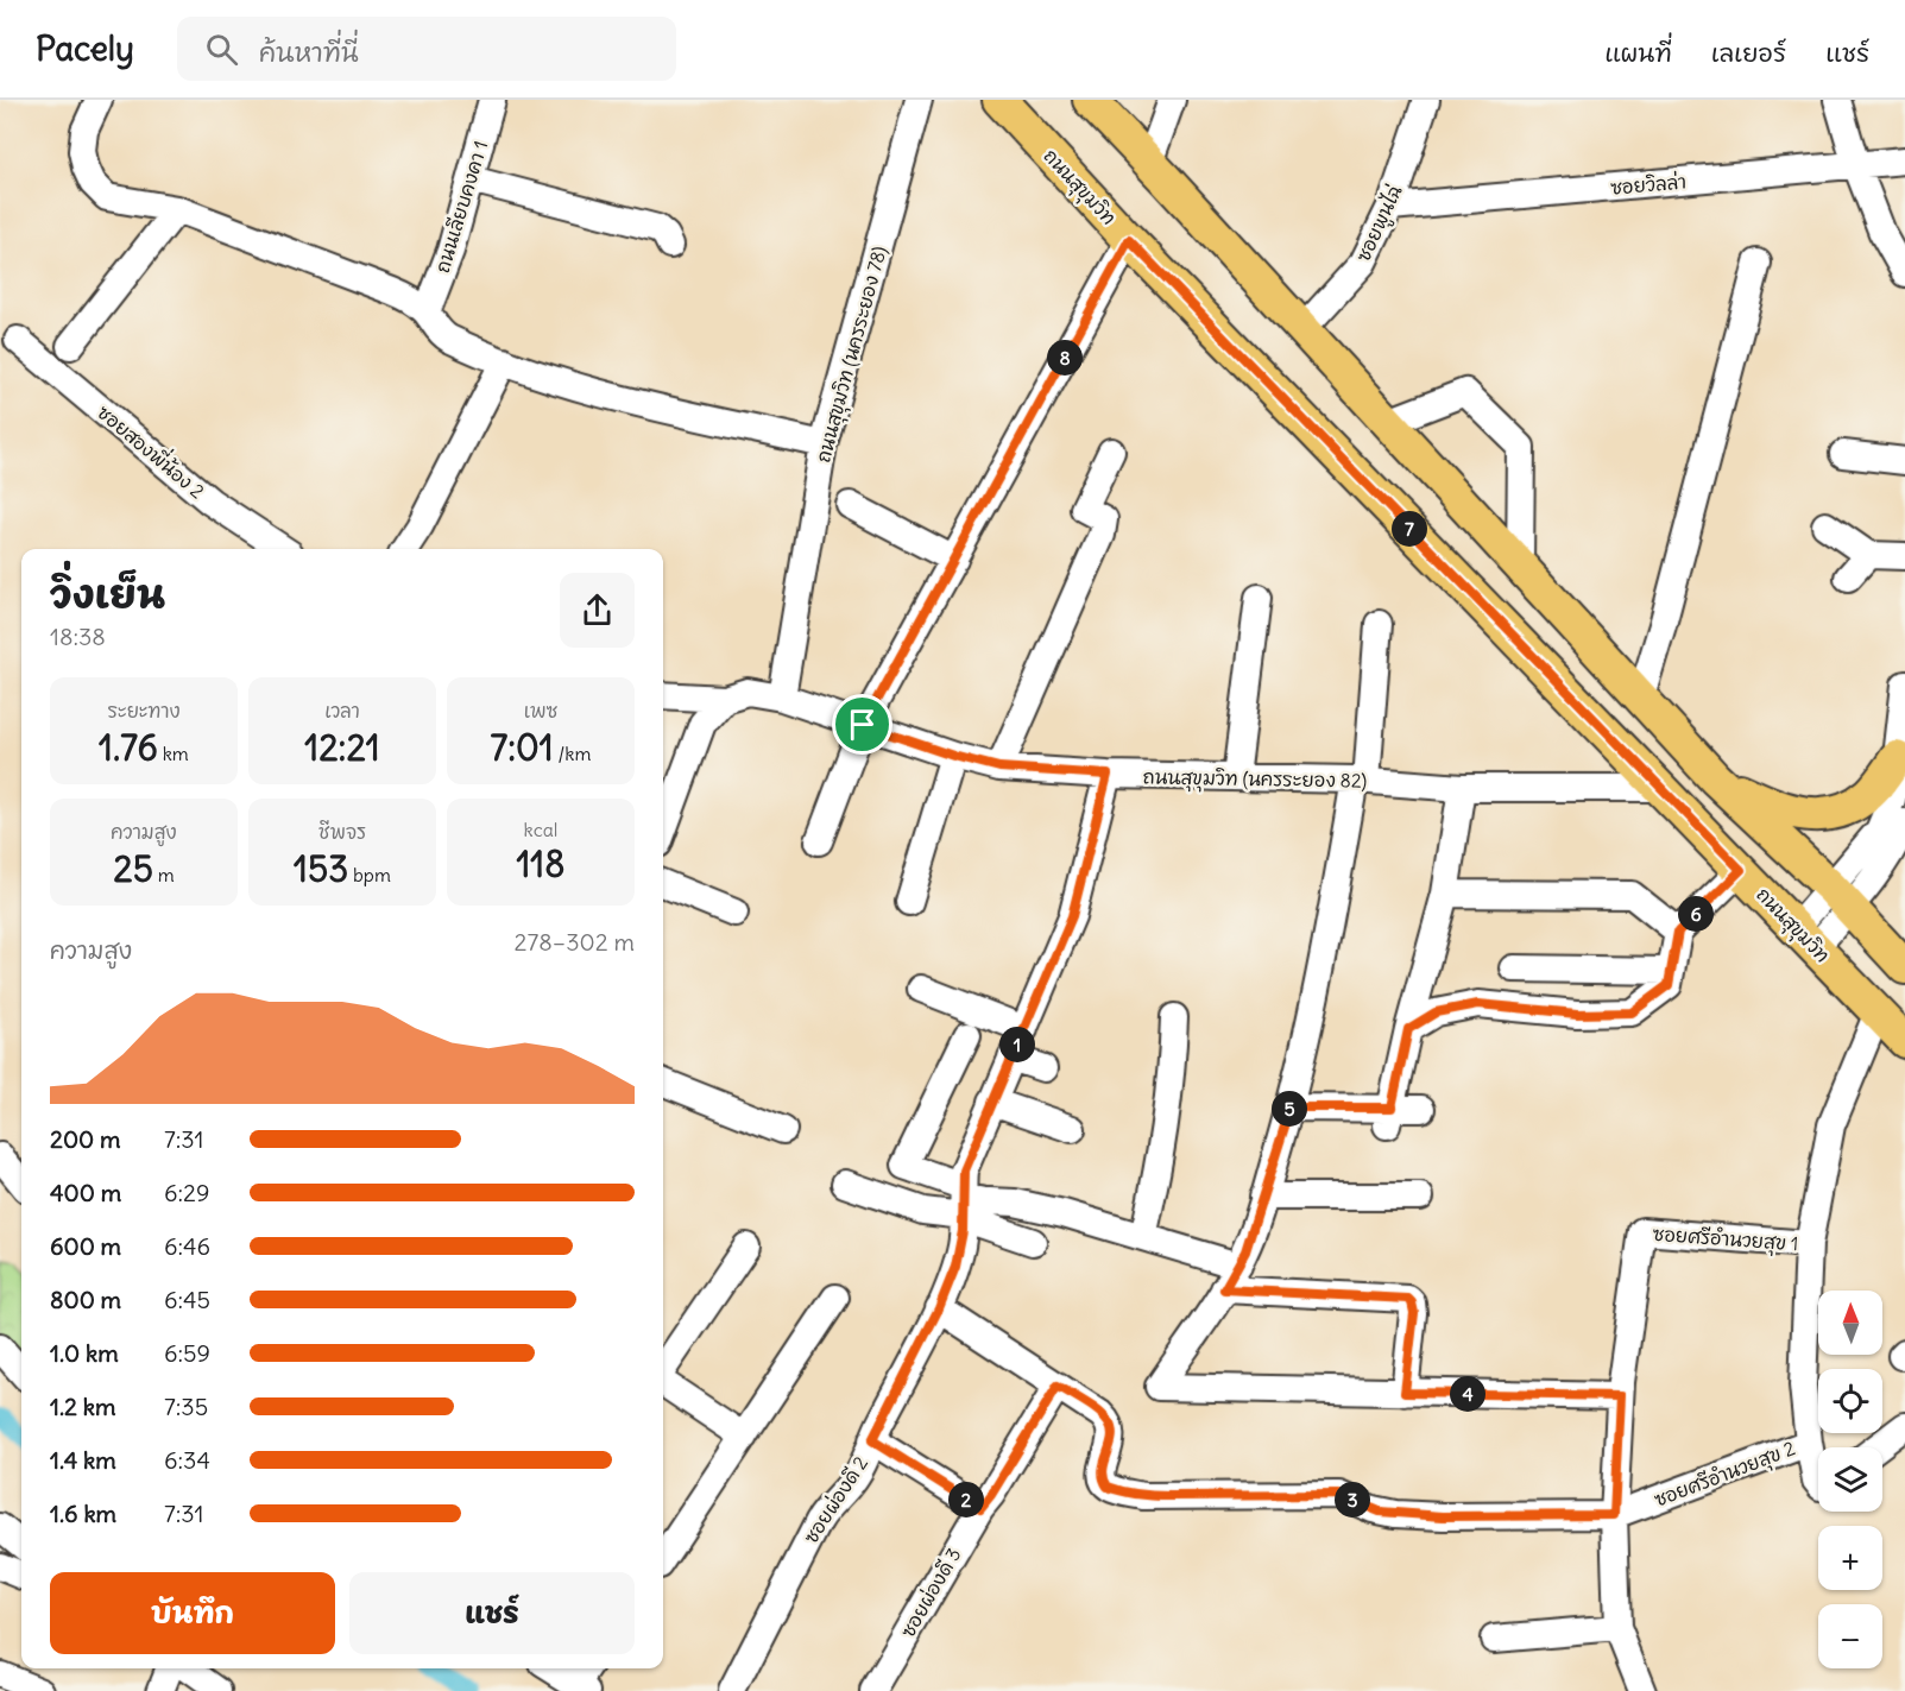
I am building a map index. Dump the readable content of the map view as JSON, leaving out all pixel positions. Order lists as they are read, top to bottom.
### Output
{
  "streets": {
    "main road": ["ถนนสุขุมวิท"],
    "street": [
      "ซอยวิลล่า",
      "ถนนเลียบคงคา 1",
      "ซอยพูนไฉ่",
      "ถนนสุขุมวิท (นครระยอง 78)",
      "ซอยสองพี่น้อง 2",
      "ถนนสุขุมวิท (นครระยอง 82)",
      "ซอยศรีอำนวยสุข 1",
      "ซอยศรีอำนวยสุข 2",
      "ซอยผ่องดี 2",
      "ซอยผ่องดี 3"
    ]
  },
  "crossings": [
    ["ซอยวิลล่า", "ซอยพูนไฉ่"],
    ["ถนนสุขุมวิท", "ถนนสุขุมวิท (นครระยอง 82)"],
    ["ถนนสุขุมวิท (นครระยอง 78)", "ถนนสุขุมวิท (นครระยอง 82)"],
    ["ถนนสุขุมวิท (นครระยอง 82)", "ซอยผ่องดี 2"],
    ["ซอยศรีอำนวยสุข 2", "ซอยผ่องดี 2"],
    ["ซอยศรีอำนวยสุข 2", "ซอยผ่องดี 3"]
  ],
  "north": "top",
  "page": {
    "header": "Pacely",
    "search": "ค้นหาที่นี่",
    "nav": ["แผนที่", "เลเยอร์", "แชร์"],
    "pins": [
      "8",
      "7",
      "6",
      "1",
      "5",
      "4",
      "2",
      "3"
    ],
    "heading": ["วิ่งเย็น", "18:38"],
    "stats": [
      ["ระยะทาง", "1.76 km"],
      ["เวลา", "12:21"],
      ["เพซ", "7:01 /km"],
      ["ความสูง", "25 m"],
      ["ชีพจร", "153 bpm"],
      ["kcal", "118"]
    ],
    "chart": ["ความสูง", "278–302 m"],
    "list": [
      {
        "name": "200 m",
        "note": "7:31"
      },
      {
        "name": "400 m",
        "note": "6:29"
      },
      {
        "name": "600 m",
        "note": "6:46"
      },
      {
        "name": "800 m",
        "note": "6:45"
      },
      {
        "name": "1.0 km",
        "note": "6:59"
      },
      {
        "name": "1.2 km",
        "note": "7:35"
      },
      {
        "name": "1.4 km",
        "note": "6:34"
      },
      {
        "name": "1.6 km",
        "note": "7:31"
      }
    ],
    "map_buttons": ["+", "−"],
    "buttons": ["บันทึก", "แชร์"]
  }
}
